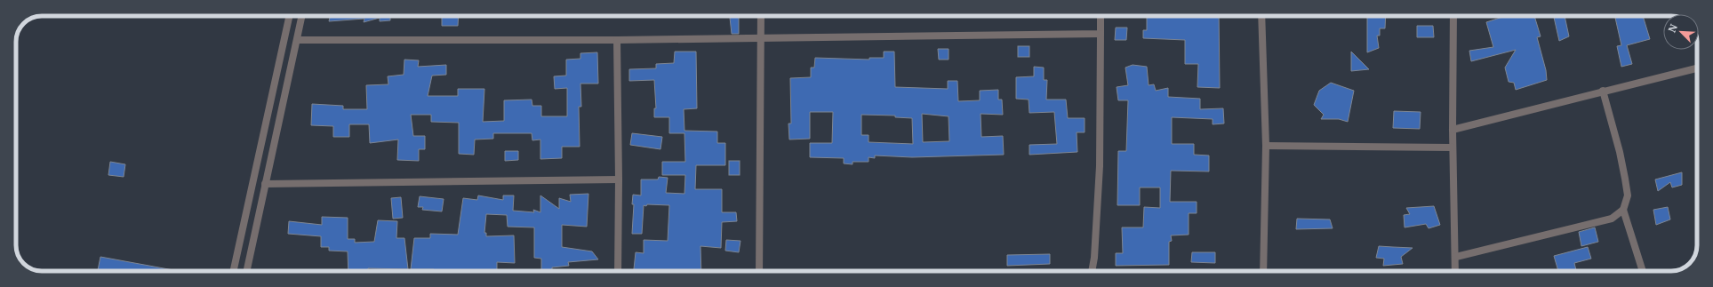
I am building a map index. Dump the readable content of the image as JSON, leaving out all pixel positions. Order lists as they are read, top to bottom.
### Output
{
  "north": "top left"
}
